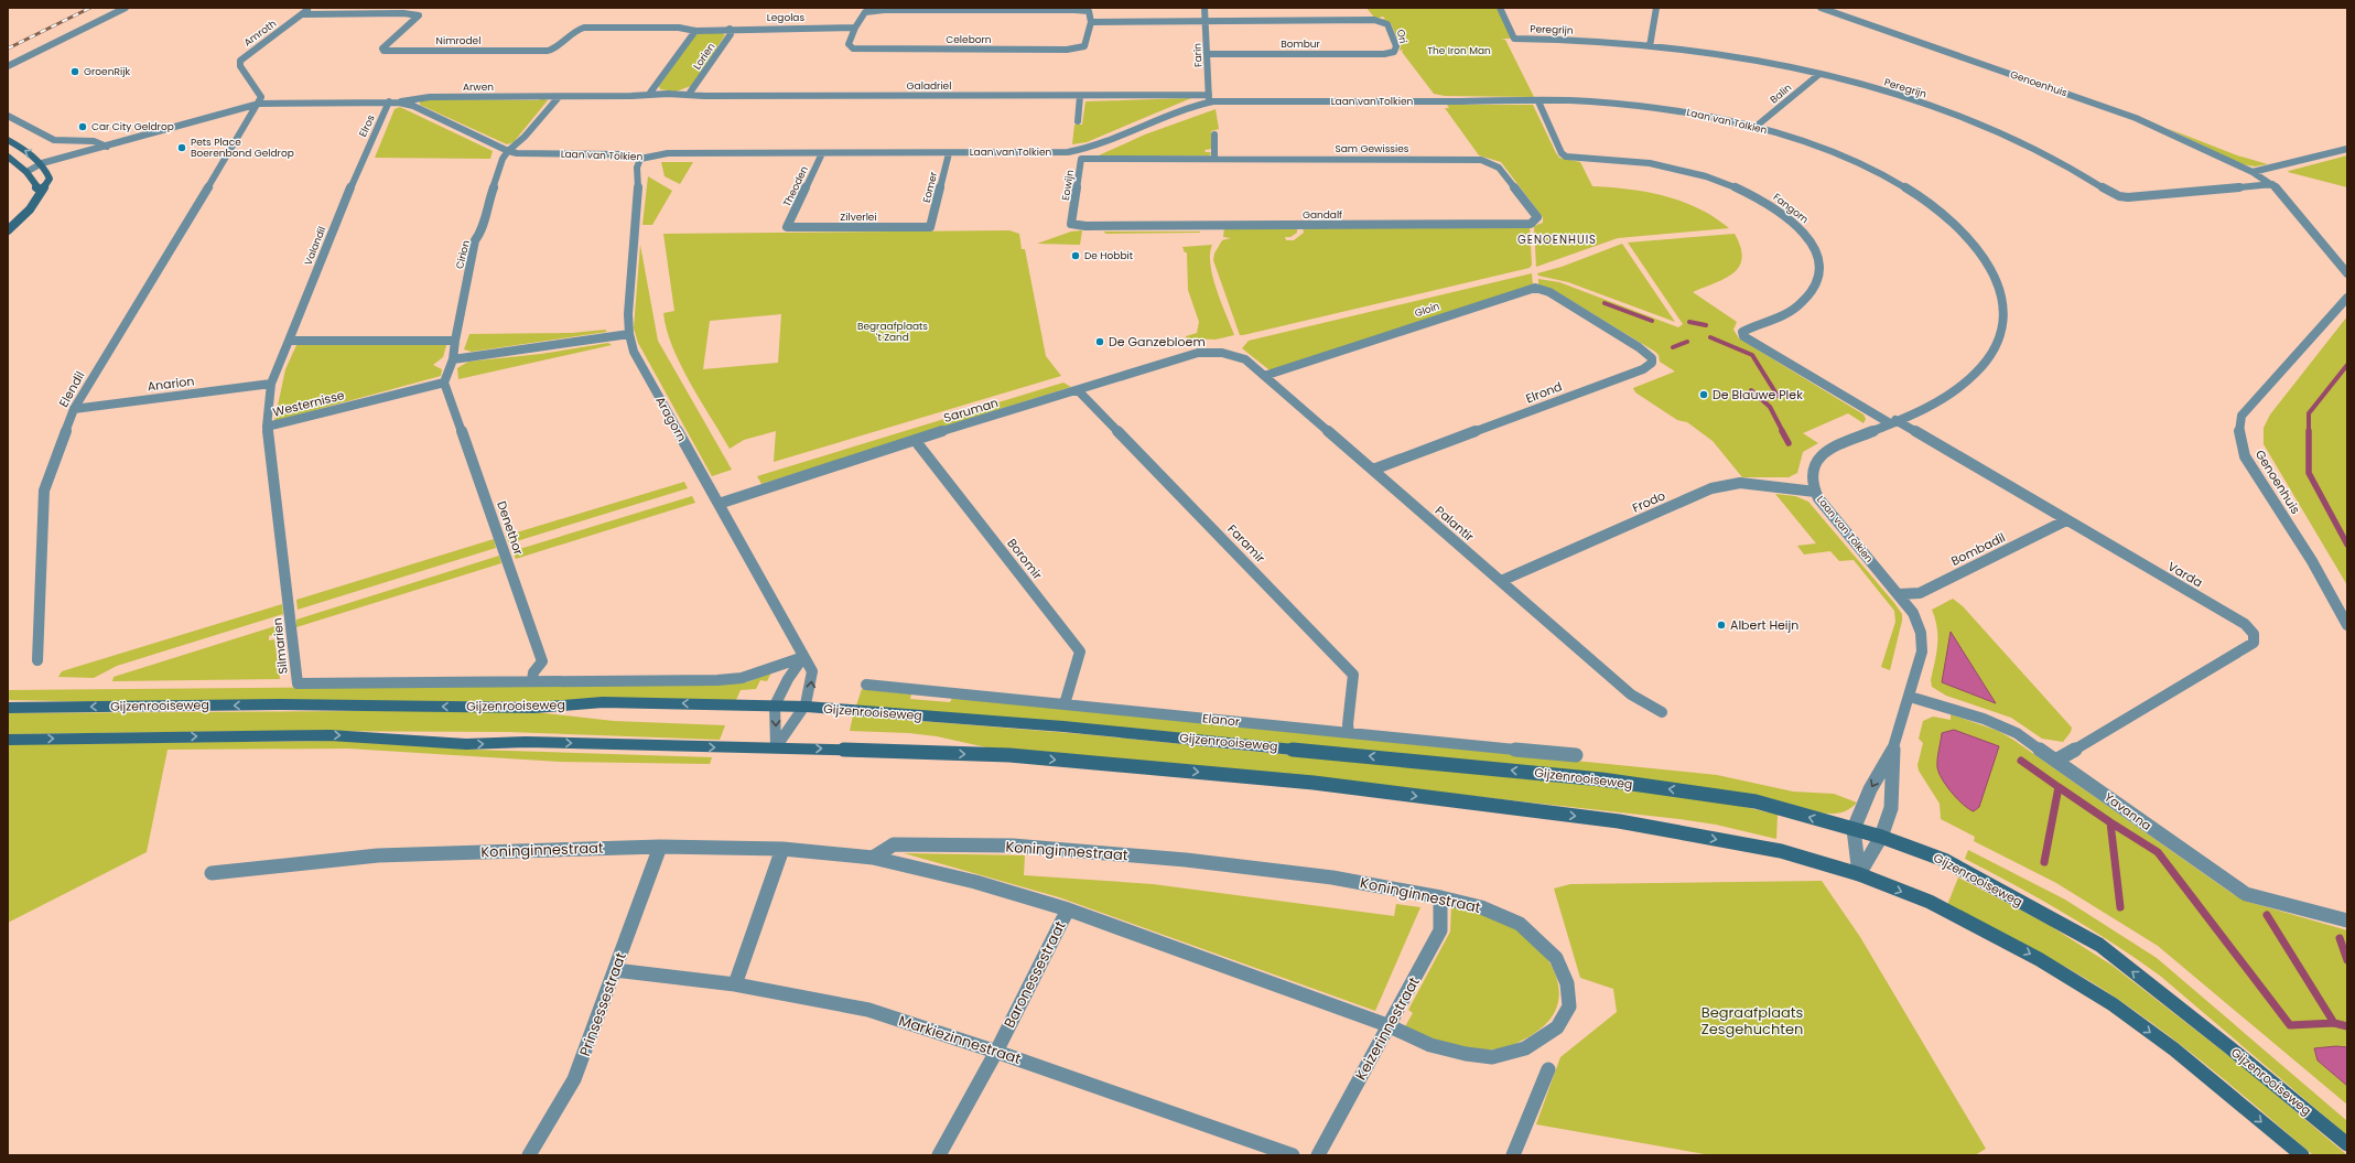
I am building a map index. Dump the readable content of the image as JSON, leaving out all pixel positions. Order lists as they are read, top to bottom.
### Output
{
  "streets": {
    "main road": ["Gijzenrooiseweg"],
    "street": [
      "Legolas",
      "Peregrijn",
      "Amroth",
      "Ori",
      "Celeborn",
      "Nimrodel",
      "Bombur",
      "Farin",
      "Lorien",
      "Genoenhuis",
      "Galadriel",
      "Arwen",
      "Balin",
      "Laan van Tolkien",
      "Elros",
      "Sam Gewissies",
      "Eowijn",
      "Theoden",
      "Eomer",
      "Fangorn",
      "Gandalf",
      "Zilverlei",
      "Valandil",
      "Cirion",
      "Gloin",
      "Anarion",
      "Elendil",
      "Elrond",
      "Westernisse",
      "Saruman",
      "Aragorn",
      "Frodo",
      "Palantir",
      "Denethor",
      "Faramir",
      "Bombadil",
      "Boromir",
      "Varda",
      "Silmarien",
      "Elanor",
      "Yavanna",
      "Koninginnestraat",
      "Baronessestraat",
      "Prinsessestraat",
      "Keizerinnestraat",
      "Markiezinnestraat"
    ]
  },
  "crossings": [
    ["Legolas", "Celeborn"],
    ["Legolas", "Nimrodel"],
    ["Legolas", "Lorien"],
    ["Peregrijn", "Genoenhuis"],
    ["Peregrijn", "Balin"],
    ["Amroth", "Nimrodel"],
    ["Amroth", "Laan van Tolkien"],
    ["Amroth", "Elendil"],
    ["Ori", "Bombur"],
    ["Ori", "Farin"],
    ["Nimrodel", "Lorien"],
    ["Bombur", "Farin"],
    ["Farin", "Galadriel"],
    ["Farin", "Laan van Tolkien"],
    ["Lorien", "Galadriel"],
    ["Lorien", "Arwen"],
    ["Galadriel", "Arwen"],
    ["Arwen", "Laan van Tolkien"],
    ["Balin", "Laan van Tolkien"],
    ["Laan van Tolkien", "Elros"],
    ["Laan van Tolkien", "Eowijn"],
    ["Laan van Tolkien", "Theoden"],
    ["Laan van Tolkien", "Eomer"],
    ["Laan van Tolkien", "Fangorn"],
    ["Laan van Tolkien", "Cirion"],
    ["Laan van Tolkien", "Elendil"],
    ["Laan van Tolkien", "Aragorn"],
    ["Laan van Tolkien", "Frodo"],
    ["Laan van Tolkien", "Bombadil"],
    ["Laan van Tolkien", "Varda"],
    ["Laan van Tolkien", "Gijzenrooiseweg"],
    ["Laan van Tolkien", "Yavanna"],
    ["Elros", "Valandil"],
    ["Sam Gewissies", "Eowijn"],
    ["Sam Gewissies", "Gandalf"],
    ["Eowijn", "Gandalf"],
    ["Theoden", "Zilverlei"],
    ["Eomer", "Zilverlei"],
    ["Fangorn", "Varda"],
    ["Valandil", "Westernisse"],
    ["Gloin", "Elrond"],
    ["Gloin", "Palantir"],
    ["Anarion", "Elendil"],
    ["Anarion", "Westernisse"],
    ["Elrond", "Palantir"],
    ["Westernisse", "Denethor"],
    ["Westernisse", "Silmarien"],
    ["Saruman", "Aragorn"],
    ["Saruman", "Palantir"],
    ["Saruman", "Faramir"],
    ["Saruman", "Boromir"],
    ["Aragorn", "Gijzenrooiseweg"],
    ["Frodo", "Palantir"],
    ["Denethor", "Silmarien"],
    ["Denethor", "Gijzenrooiseweg"],
    ["Faramir", "Elanor"],
    ["Bombadil", "Varda"],
    ["Boromir", "Elanor"],
    ["Varda", "Yavanna"],
    ["Silmarien", "Gijzenrooiseweg"],
    ["Koninginnestraat", "Baronessestraat"],
    ["Koninginnestraat", "Prinsessestraat"],
    ["Koninginnestraat", "Keizerinnestraat"],
    ["Baronessestraat", "Markiezinnestraat"],
    ["Prinsessestraat", "Markiezinnestraat"]
  ],
  "one_way": ["Gijzenrooiseweg"],
  "districts": ["GENOENHUIS"],
  "parks": ["The Iron Man", "Begraafplaats 't Zand", "Begraafplaats Zesgehuchten"],
  "places": [
    "GroenRijk",
    "Car City Geldrop",
    "Pets Place Boerenbond Geldrop",
    "De Hobbit",
    "De Ganzebloem",
    "De Blauwe Plek",
    "Albert Heijn"
  ]
}
